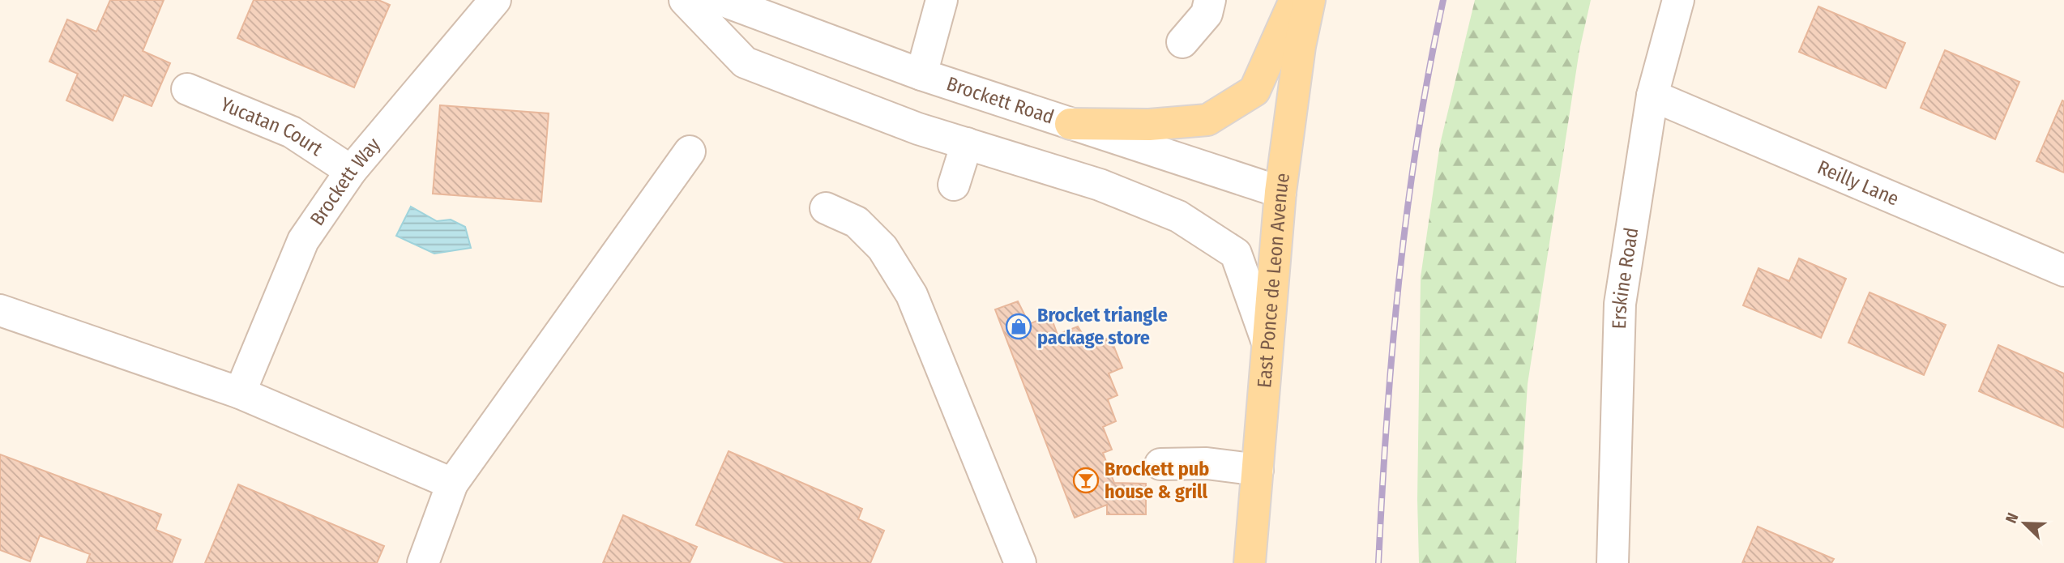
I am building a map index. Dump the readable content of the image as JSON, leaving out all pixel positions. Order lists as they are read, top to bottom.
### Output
{
  "streets": {
    "main road": ["East Ponce de Leon Avenue"],
    "street": [
      "Brockett Road",
      "Yucatan Court",
      "Brockett Way",
      "Reilly Lane",
      "Erskine Road"
    ]
  },
  "crossings": [
    ["Brockett Road", "East Ponce de Leon Avenue"],
    ["Yucatan Court", "Brockett Way"],
    ["Reilly Lane", "Erskine Road"]
  ],
  "places": {
    "shop": ["Brocket triangle package store"],
    "bar": ["Brockett pub house & grill"]
  },
  "north": "top left"
}
